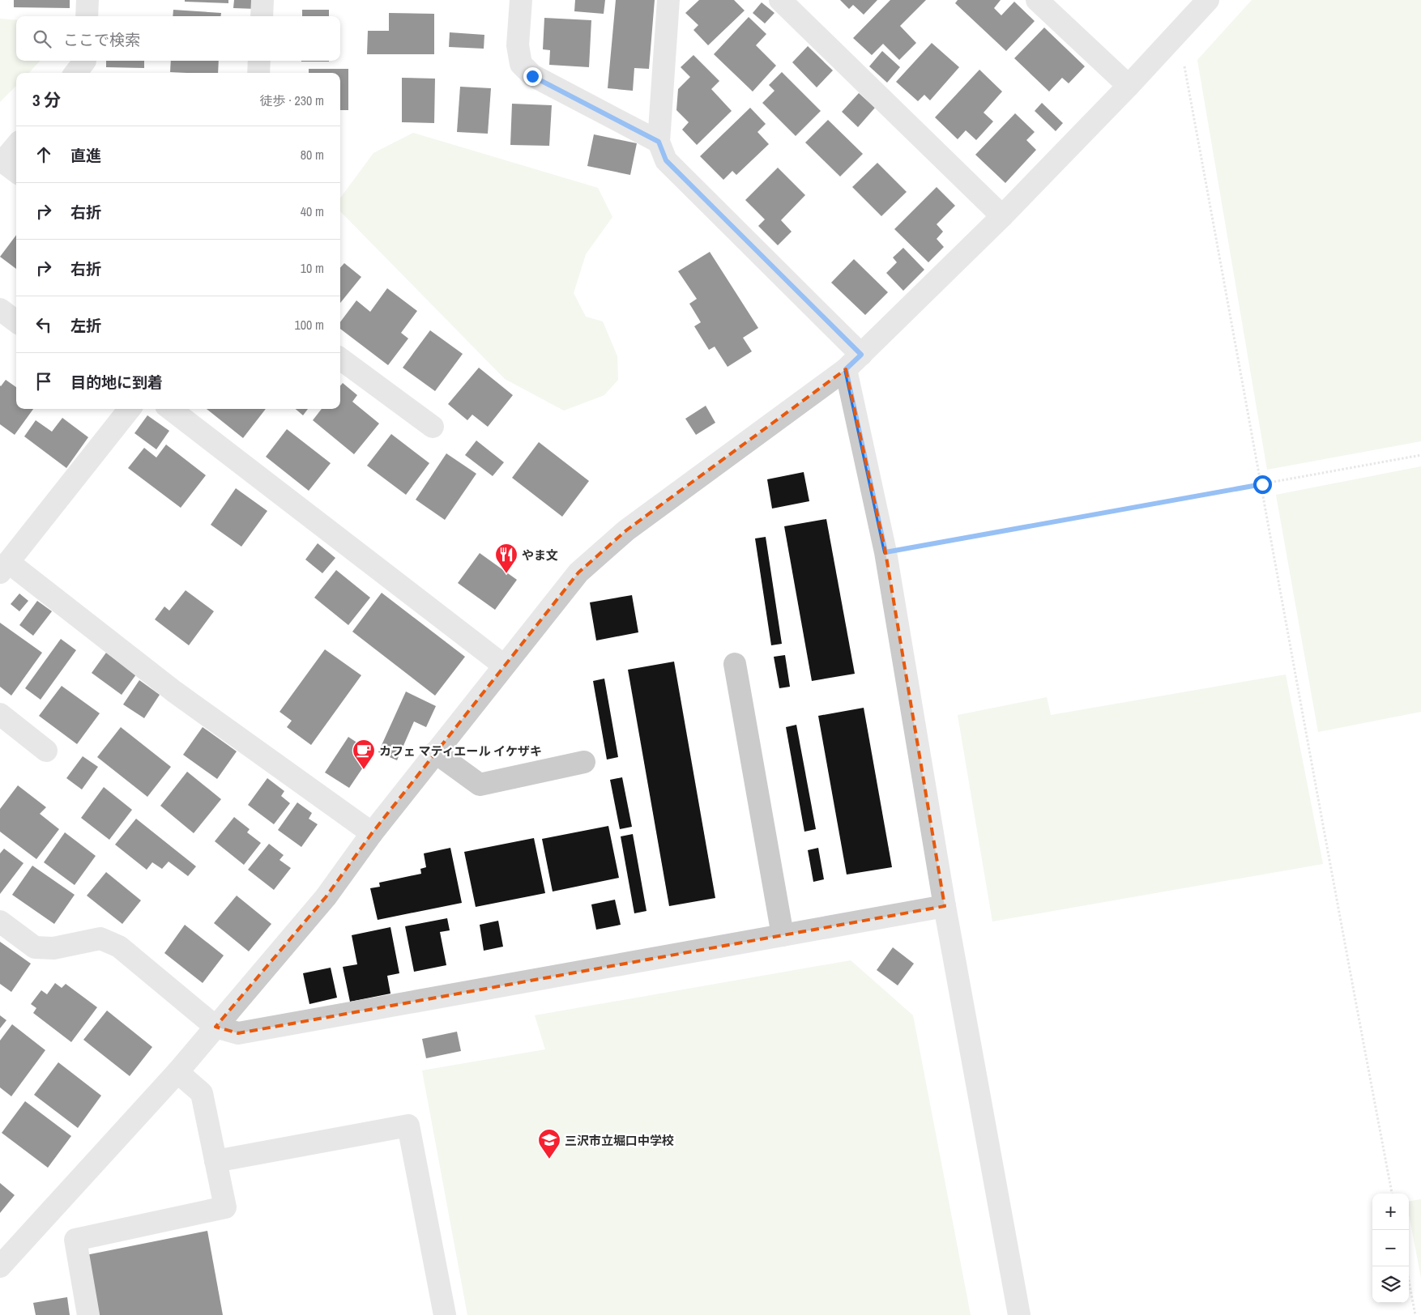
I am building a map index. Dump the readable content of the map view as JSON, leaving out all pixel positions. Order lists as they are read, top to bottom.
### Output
{
  "places": {
    "restaurant": ["やま文"],
    "cafe": ["カフェ マティエール イケザキ"],
    "school or university": ["三沢市立堀口中学校"]
  },
  "page": {
    "search": "ここで検索",
    "heading": ["3 分", "徒歩 · 230 m"],
    "list": [
      ["直進", "80 m"],
      ["右折", "40 m"],
      ["右折", "10 m"],
      ["左折", "100 m"],
      "目的地に到着"
    ],
    "map_buttons": ["+", "−"]
  }
}
